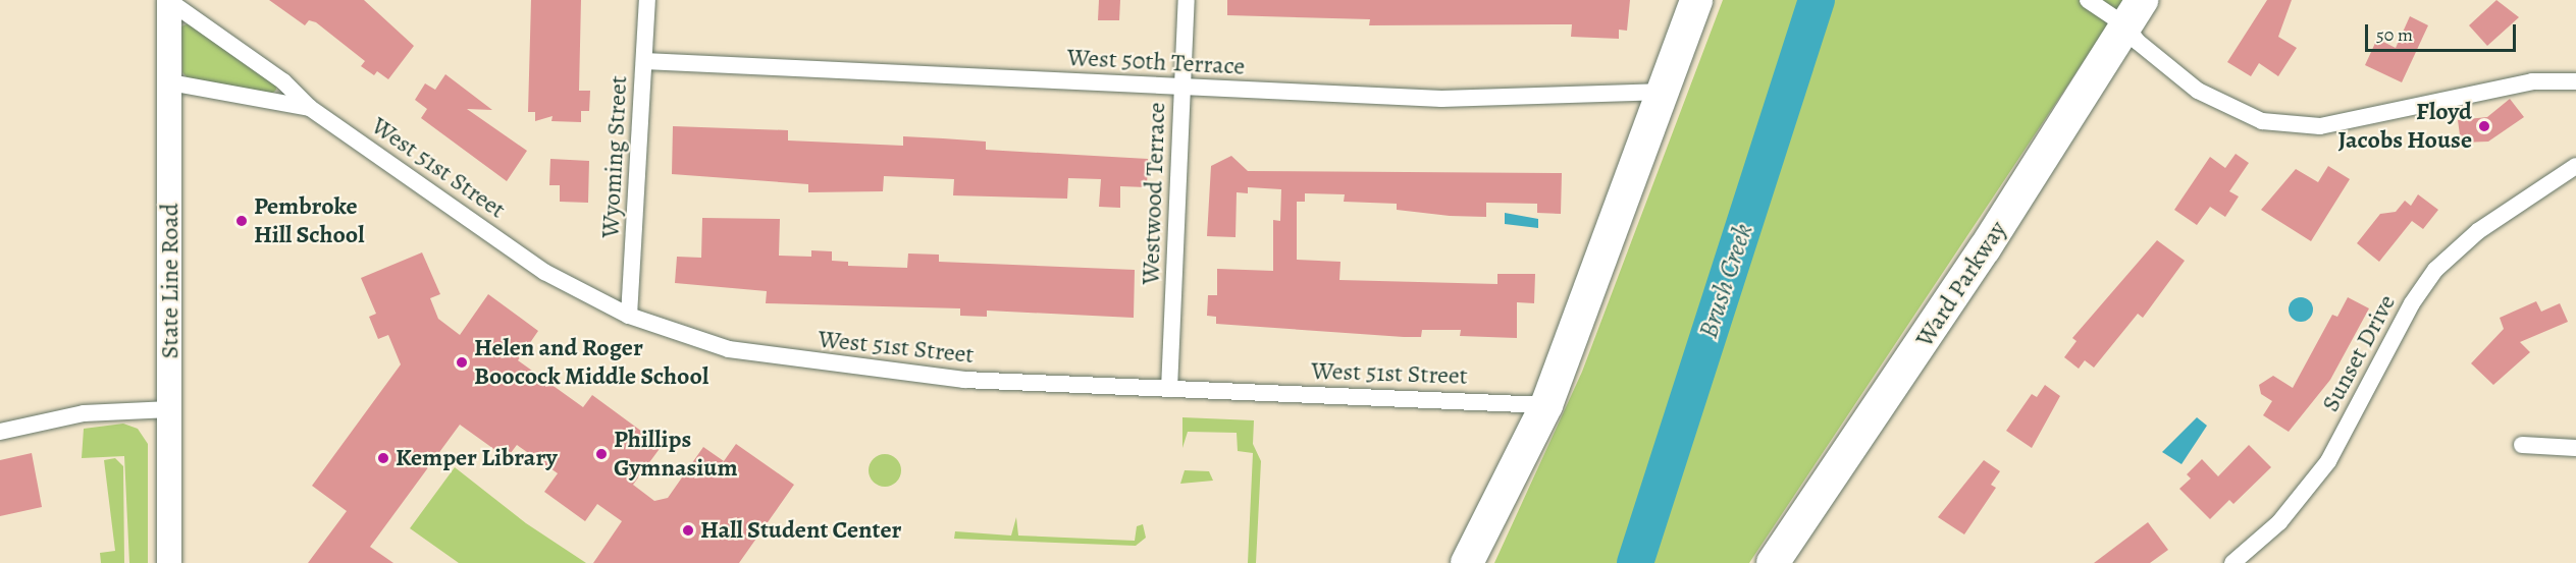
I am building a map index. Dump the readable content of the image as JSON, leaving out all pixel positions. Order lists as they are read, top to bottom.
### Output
{
  "streets": {
    "highway": ["Ward Parkway"],
    "street": [
      "West 50th Terrace",
      "Wyoming Street",
      "West 51st Street",
      "Westwood Terrace",
      "State Line Road",
      "Sunset Drive"
    ]
  },
  "crossings": [
    ["West 50th Terrace", "Wyoming Street"],
    ["West 50th Terrace", "Westwood Terrace"],
    ["Wyoming Street", "West 51st Street"],
    ["West 51st Street", "Westwood Terrace"],
    ["West 51st Street", "State Line Road"]
  ],
  "water": ["Brush Creek"],
  "places": [
    "Floyd Jacobs House",
    "Pembroke Hill School",
    "Helen and Roger Boocock Middle School",
    "Phillips Gymnasium",
    "Kemper Library",
    "Hall Student Center"
  ],
  "scale_bar": "50 m"
}
